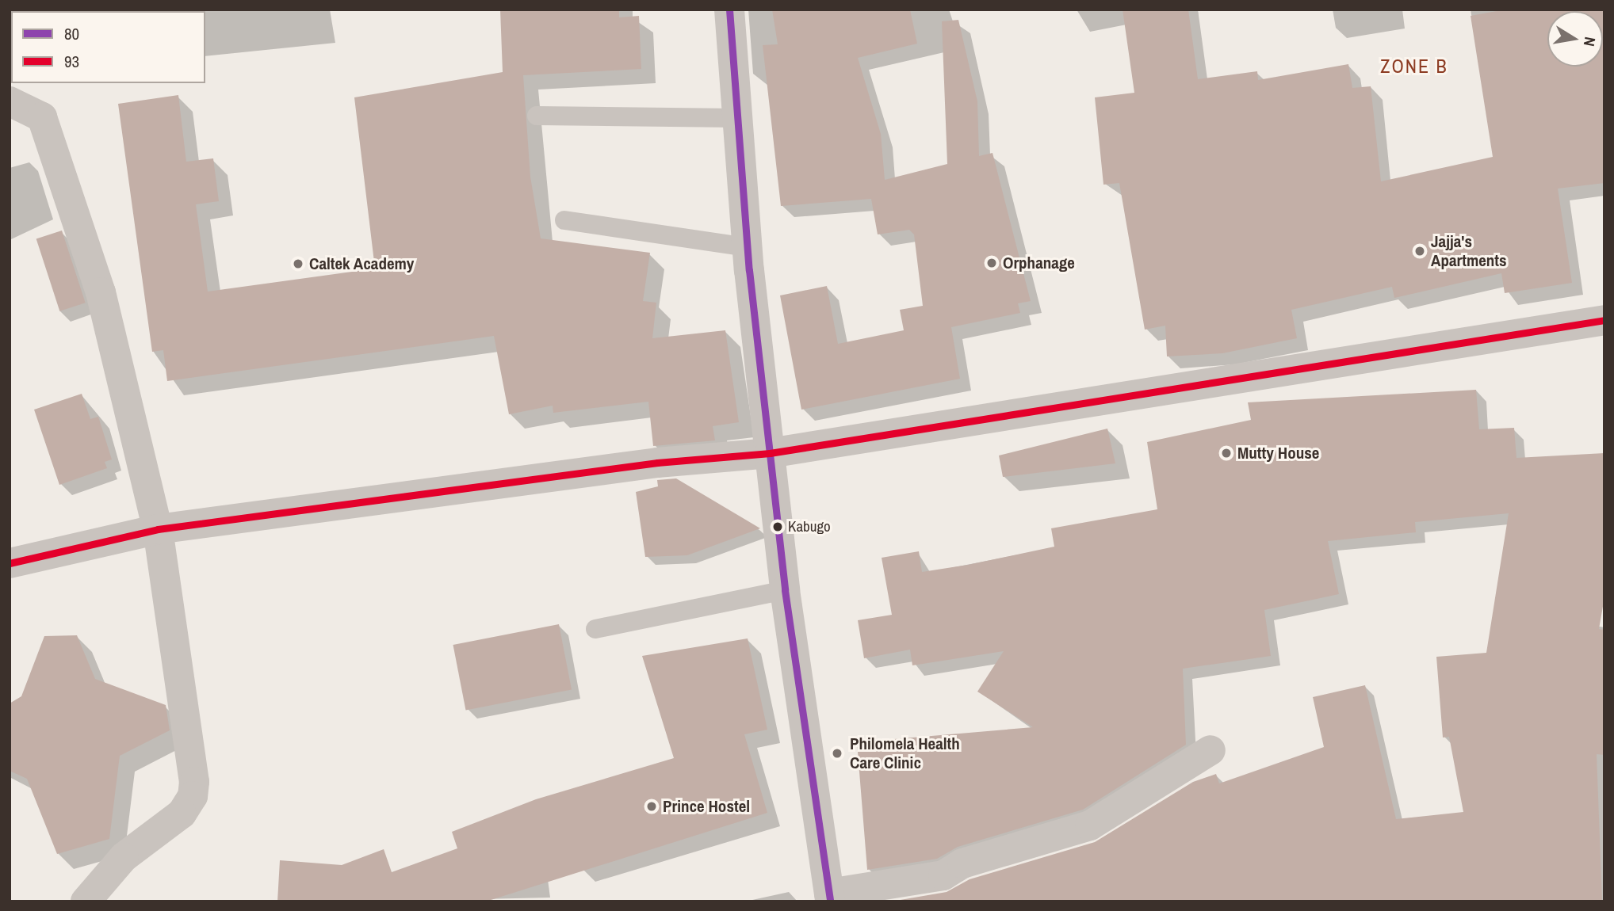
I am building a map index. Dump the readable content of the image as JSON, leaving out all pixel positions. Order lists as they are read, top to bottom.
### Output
{
  "districts": ["ZONE B"],
  "places": [
    "Jajja's Apartments",
    "Orphanage",
    "Caltek Academy",
    "Mutty House",
    "Kabugo",
    "Philomela Health Care Clinic",
    "Prince Hostel"
  ],
  "lines": ["transit line 80", "transit line 93"],
  "legend": ["80", "93"],
  "north": "right"
}
